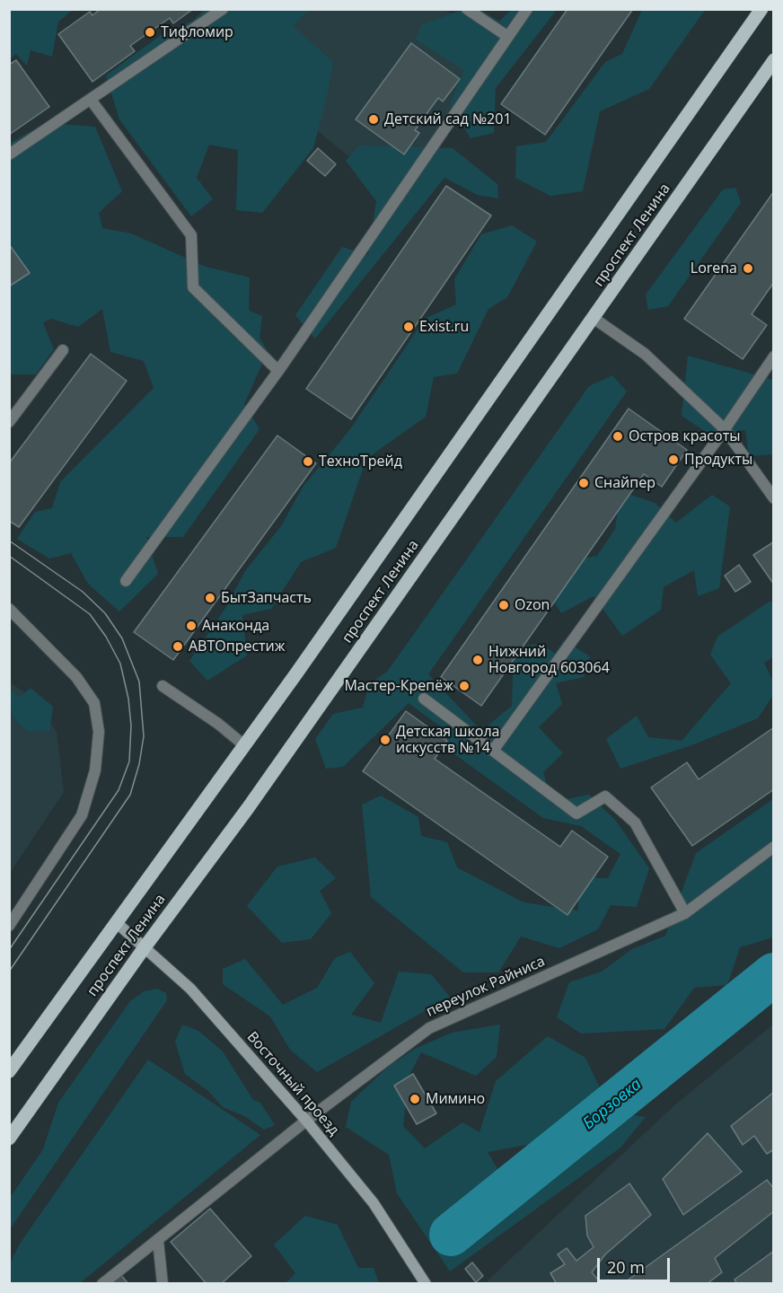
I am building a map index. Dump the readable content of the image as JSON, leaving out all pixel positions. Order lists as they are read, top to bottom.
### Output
{
  "streets": {
    "main road": ["проспект Ленина"],
    "street": ["переулок Райниса", "Восточный проезд"]
  },
  "crossings": [
    ["проспект Ленина", "Восточный проезд"],
    ["переулок Райниса", "Восточный проезд"]
  ],
  "water": ["Борзовка"],
  "places": [
    "Тифломир",
    "Детский сад №201",
    "Lorena",
    "Exist.ru",
    "Остров красоты",
    "Продукты",
    "ТехноТрейд",
    "Снайпер",
    "БытЗапчасть",
    "Ozon",
    "Анаконда",
    "АВТОпрестиж",
    "Нижний Новгород 603064",
    "Мастер-Крепёж",
    "Детская школа искусств №14",
    "Мимино"
  ],
  "scale_bar": "20 m"
}
